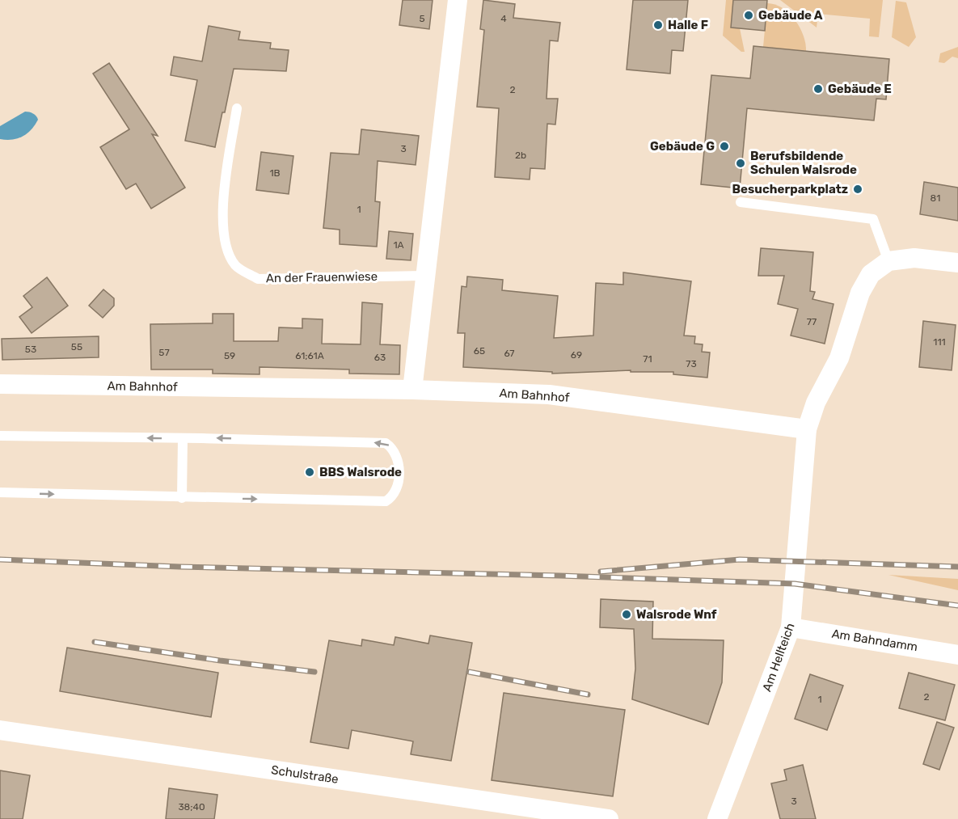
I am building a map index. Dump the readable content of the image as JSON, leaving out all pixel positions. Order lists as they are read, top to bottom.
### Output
{
  "streets": {
    "street": [
      "Am Bahnhof",
      "Am Bahndamm",
      "Am Hellteich",
      "Schulstraße"
    ],
    "lane": ["An der Frauenwiese"]
  },
  "crossings": [
    ["Am Bahnhof", "Am Hellteich"],
    ["Am Bahndamm", "Am Hellteich"]
  ],
  "places": [
    "Gebäude A",
    "Halle F",
    "Gebäude E",
    "Gebäude G",
    "Berufsbildende Schulen Walsrode",
    "Besucherparkplatz",
    "BBS Walsrode",
    "Walsrode Wnf"
  ],
  "house_numbers": [
    "5",
    "4",
    "2",
    "3",
    "2b",
    "1B",
    "81",
    "1",
    "1A",
    "77",
    "111",
    "55",
    "53",
    "65",
    "57",
    "67",
    "69",
    "59",
    "61;61A",
    "63",
    "71",
    "73",
    "2",
    "1",
    "3",
    "38;40"
  ]
}
